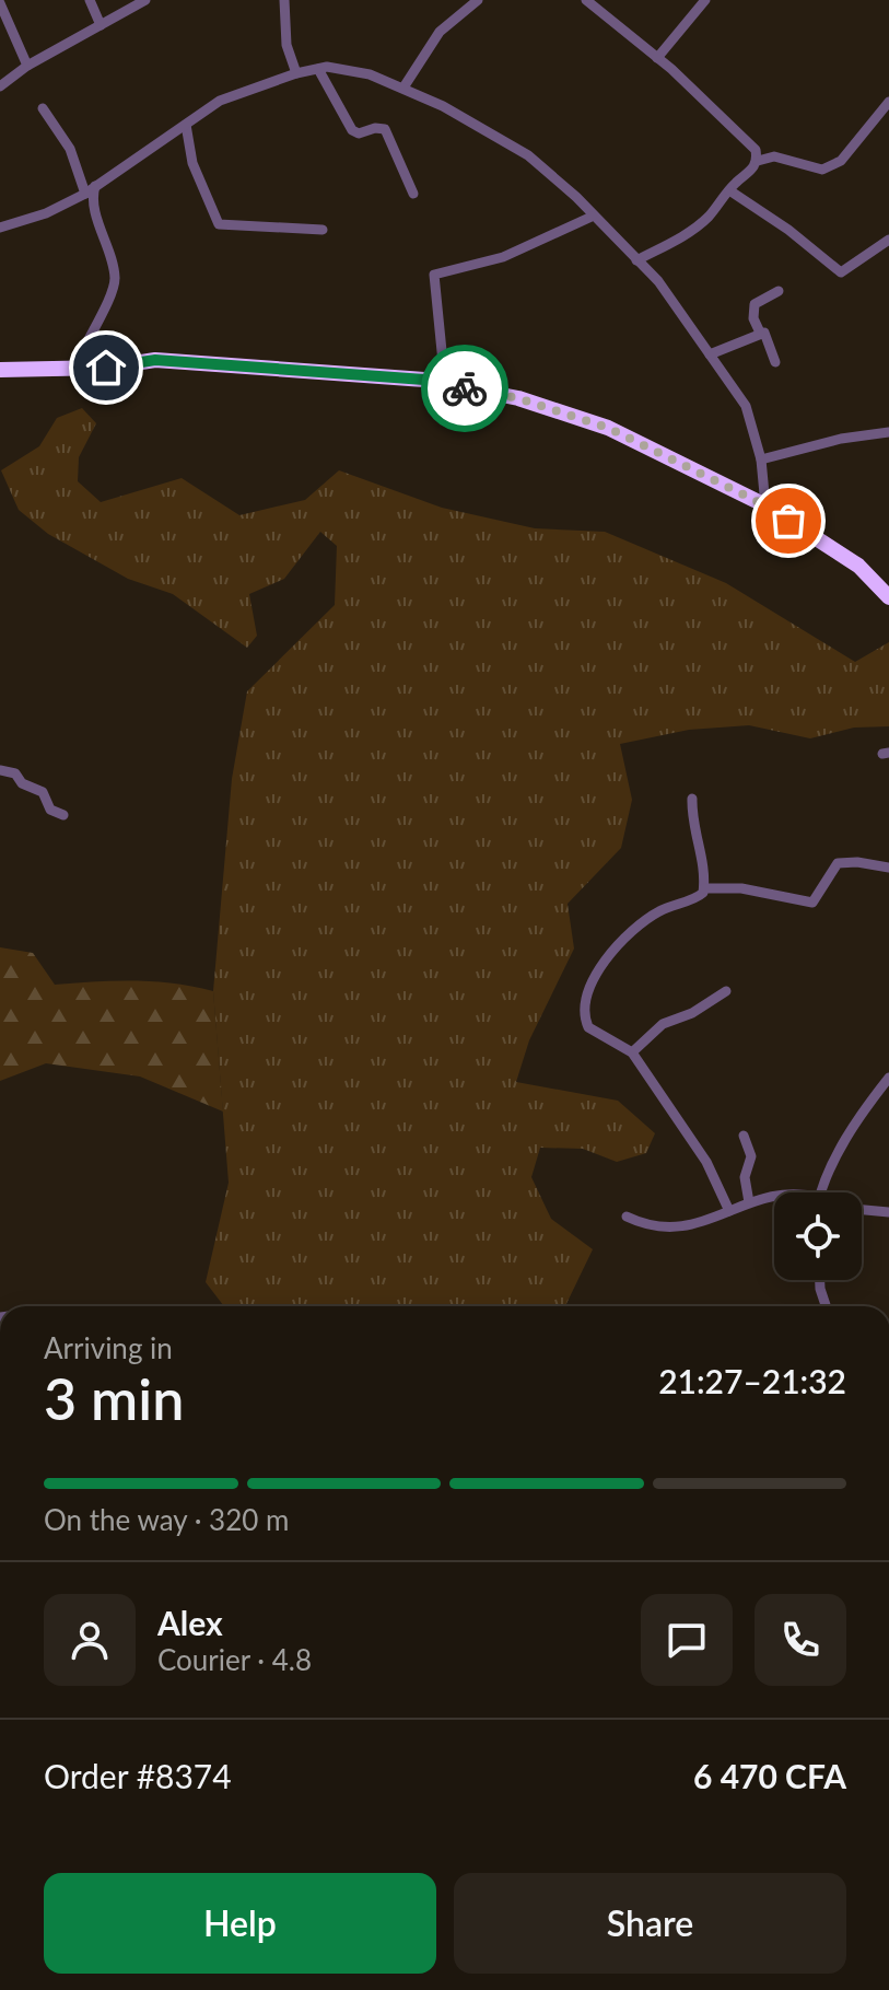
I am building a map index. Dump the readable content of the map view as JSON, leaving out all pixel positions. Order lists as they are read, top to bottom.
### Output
{
  "page": {
    "heading": ["3 min", "Arriving in", "21:27–21:32"],
    "panel": [
      "Alex",
      "Courier · 4.8",
      "Order #8374",
      "6 470 CFA"
    ],
    "bar": "On the way · 320 m",
    "buttons": ["Help", "Share"]
  }
}
